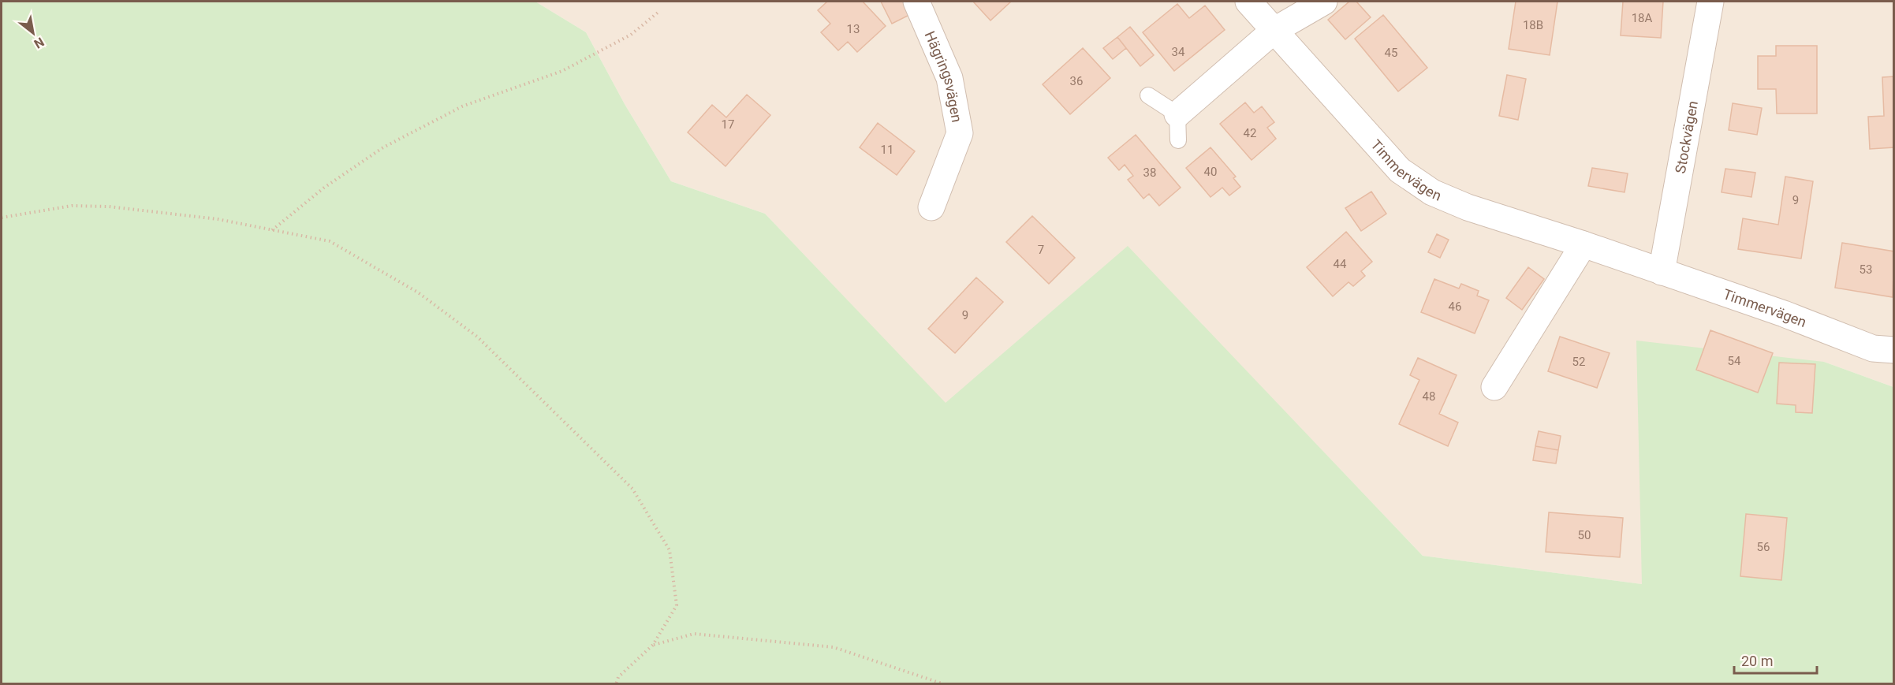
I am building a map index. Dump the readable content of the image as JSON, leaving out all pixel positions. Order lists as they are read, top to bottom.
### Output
{
  "streets": {
    "street": ["Hägringsvägen", "Stockvägen", "Timmervägen"]
  },
  "crossings": [
    ["Stockvägen", "Timmervägen"]
  ],
  "house_numbers": [
    "18A",
    "18B",
    "13",
    "34",
    "45",
    "36",
    "17",
    "42",
    "11",
    "40",
    "38",
    "9",
    "7",
    "44",
    "53",
    "46",
    "9",
    "54",
    "52",
    "48",
    "50",
    "56"
  ],
  "scale_bar": "20 m",
  "north": "bottom right"
}
